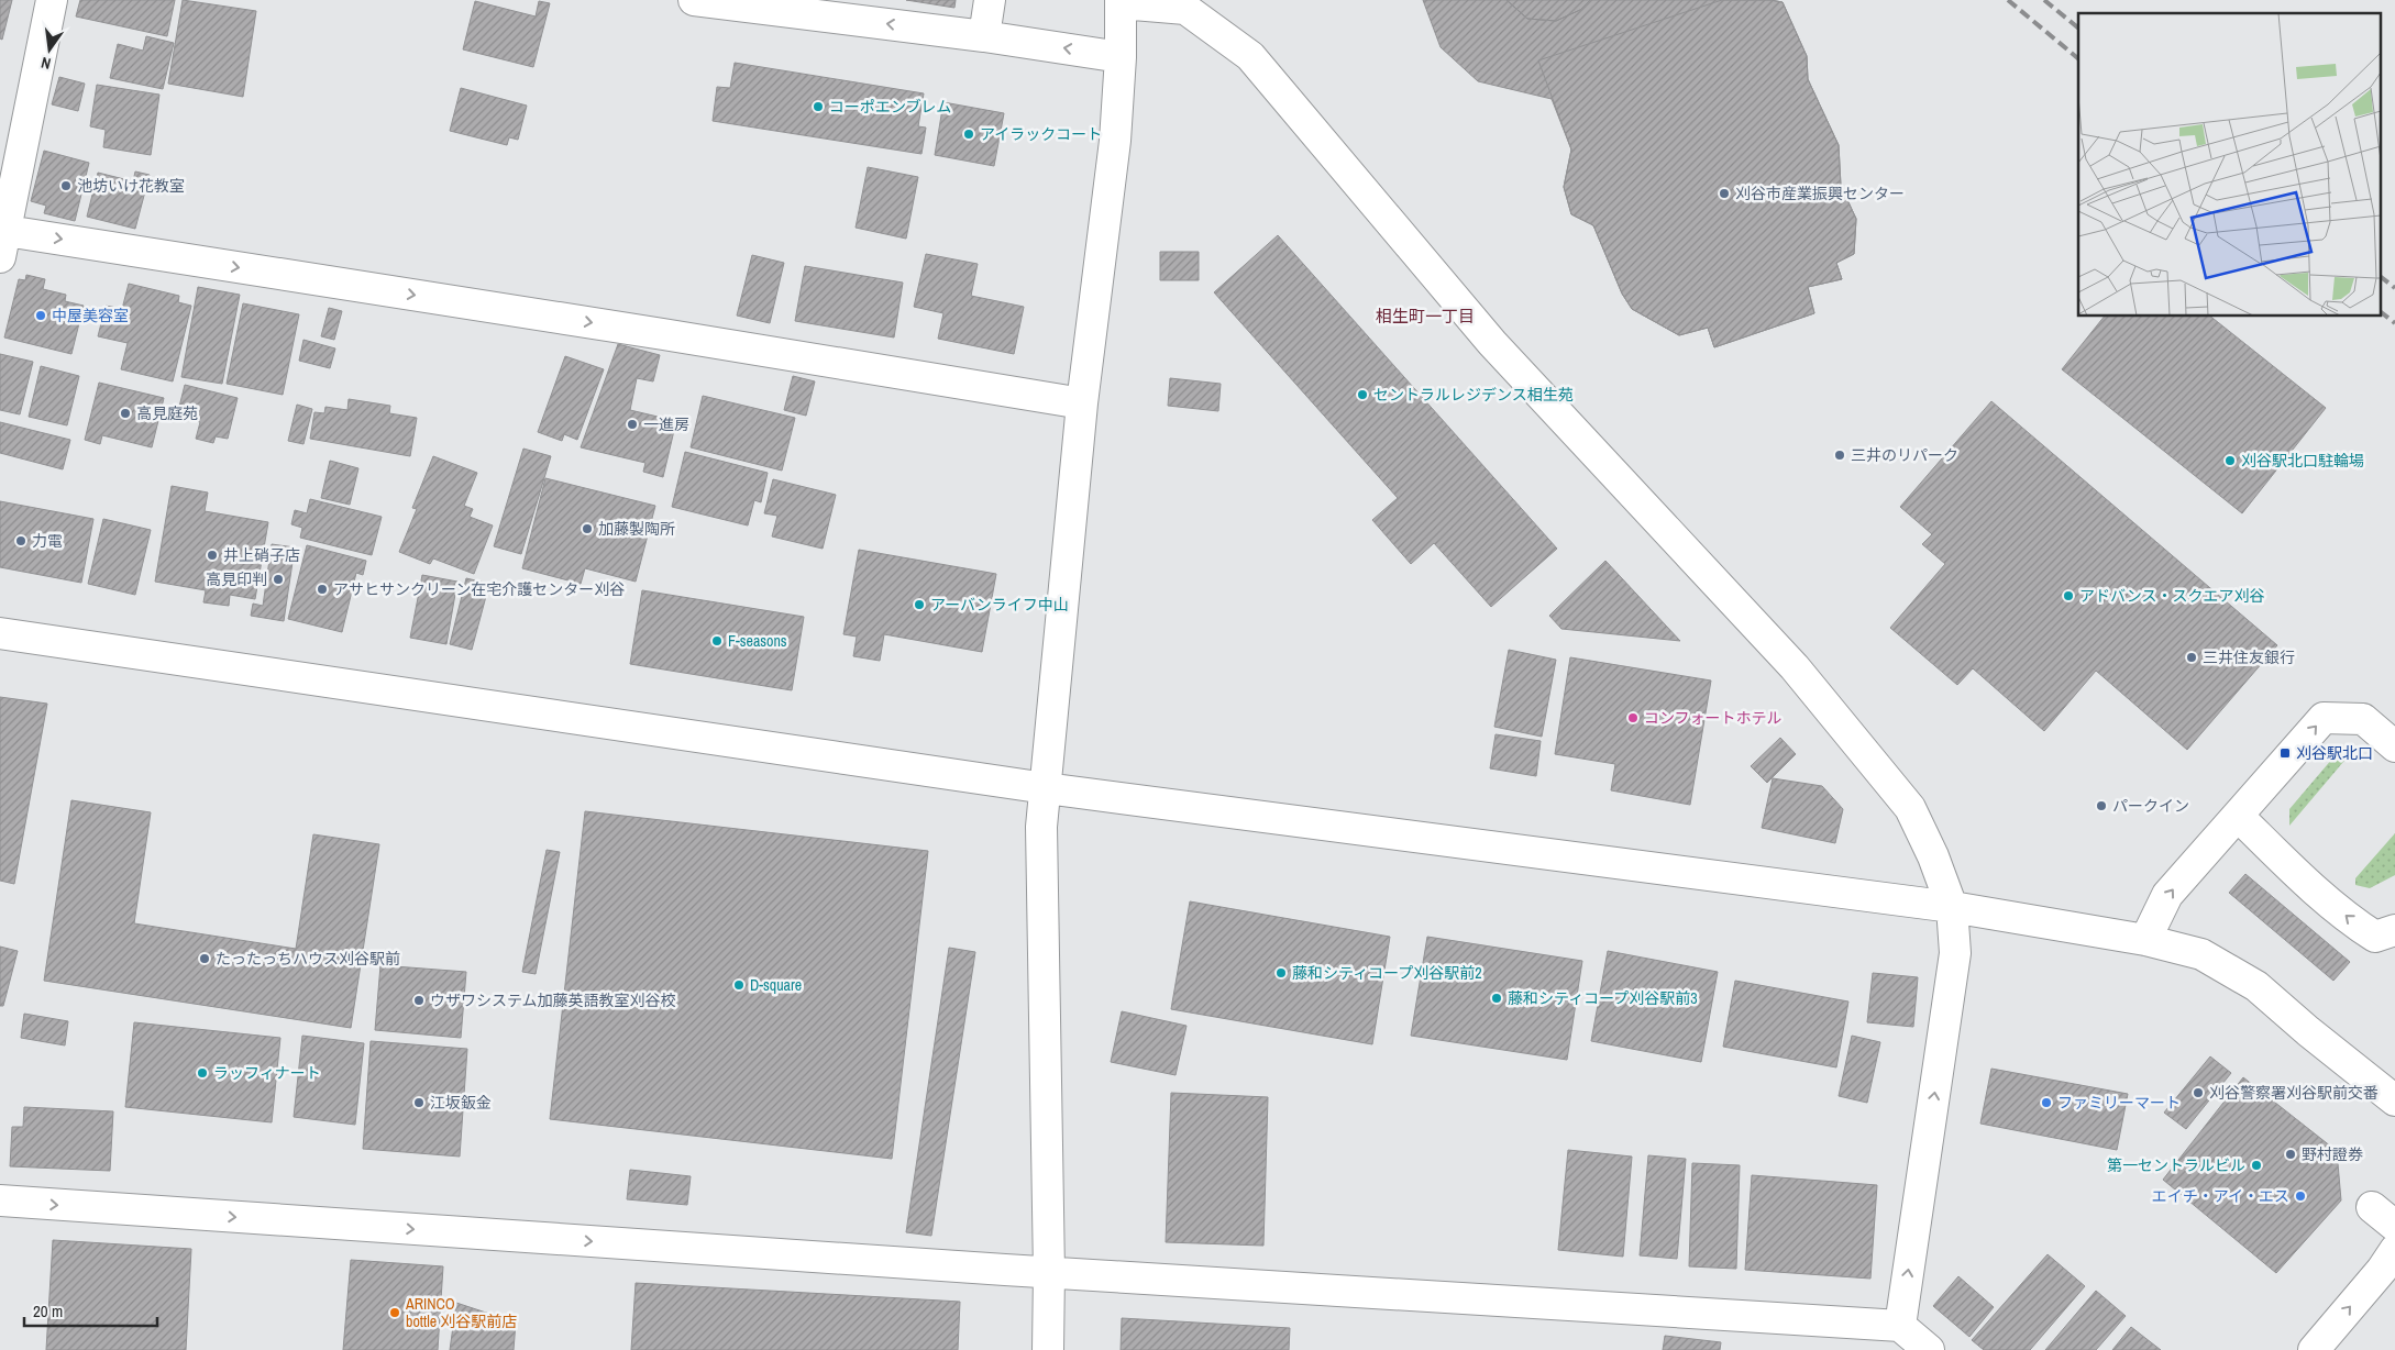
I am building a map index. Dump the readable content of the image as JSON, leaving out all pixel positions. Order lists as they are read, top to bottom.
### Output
{
  "districts": ["相生町一丁目"],
  "places": {
    "other": [
      "コーポエンブレム",
      "アイラックコート",
      "池坊いけ花教室",
      "刈谷市産業振興センター",
      "中屋美容室",
      "セントラルレジデンス相生苑",
      "高見庭苑",
      "一進房",
      "三井のリパーク",
      "刈谷駅北口駐輪場",
      "加藤製陶所",
      "力電",
      "井上硝子店",
      "高見印判",
      "アサヒサンクリーン在宅介護センター刈谷",
      "アドバンス・スクエア刈谷",
      "アーバンライフ中山",
      "F-seasons",
      "三井住友銀行",
      "コンフォートホテル",
      "パークイン",
      "たったっちハウス刈谷駅前",
      "藤和シティコープ刈谷駅前2",
      "D-square",
      "藤和シティコープ刈谷駅前3",
      "ウザワシステム加藤英語教室刈谷校",
      "ラッフィナート",
      "刈谷警察署刈谷駅前交番",
      "江坂鈑金",
      "ファミリーマート",
      "野村證券",
      "第一セントラルビル",
      "エイチ・アイ・エス",
      "ARINCO bottle 刈谷駅前店"
    ],
    "transit": ["刈谷駅北口"]
  },
  "scale_bar": "20 m",
  "north": "bottom"
}
